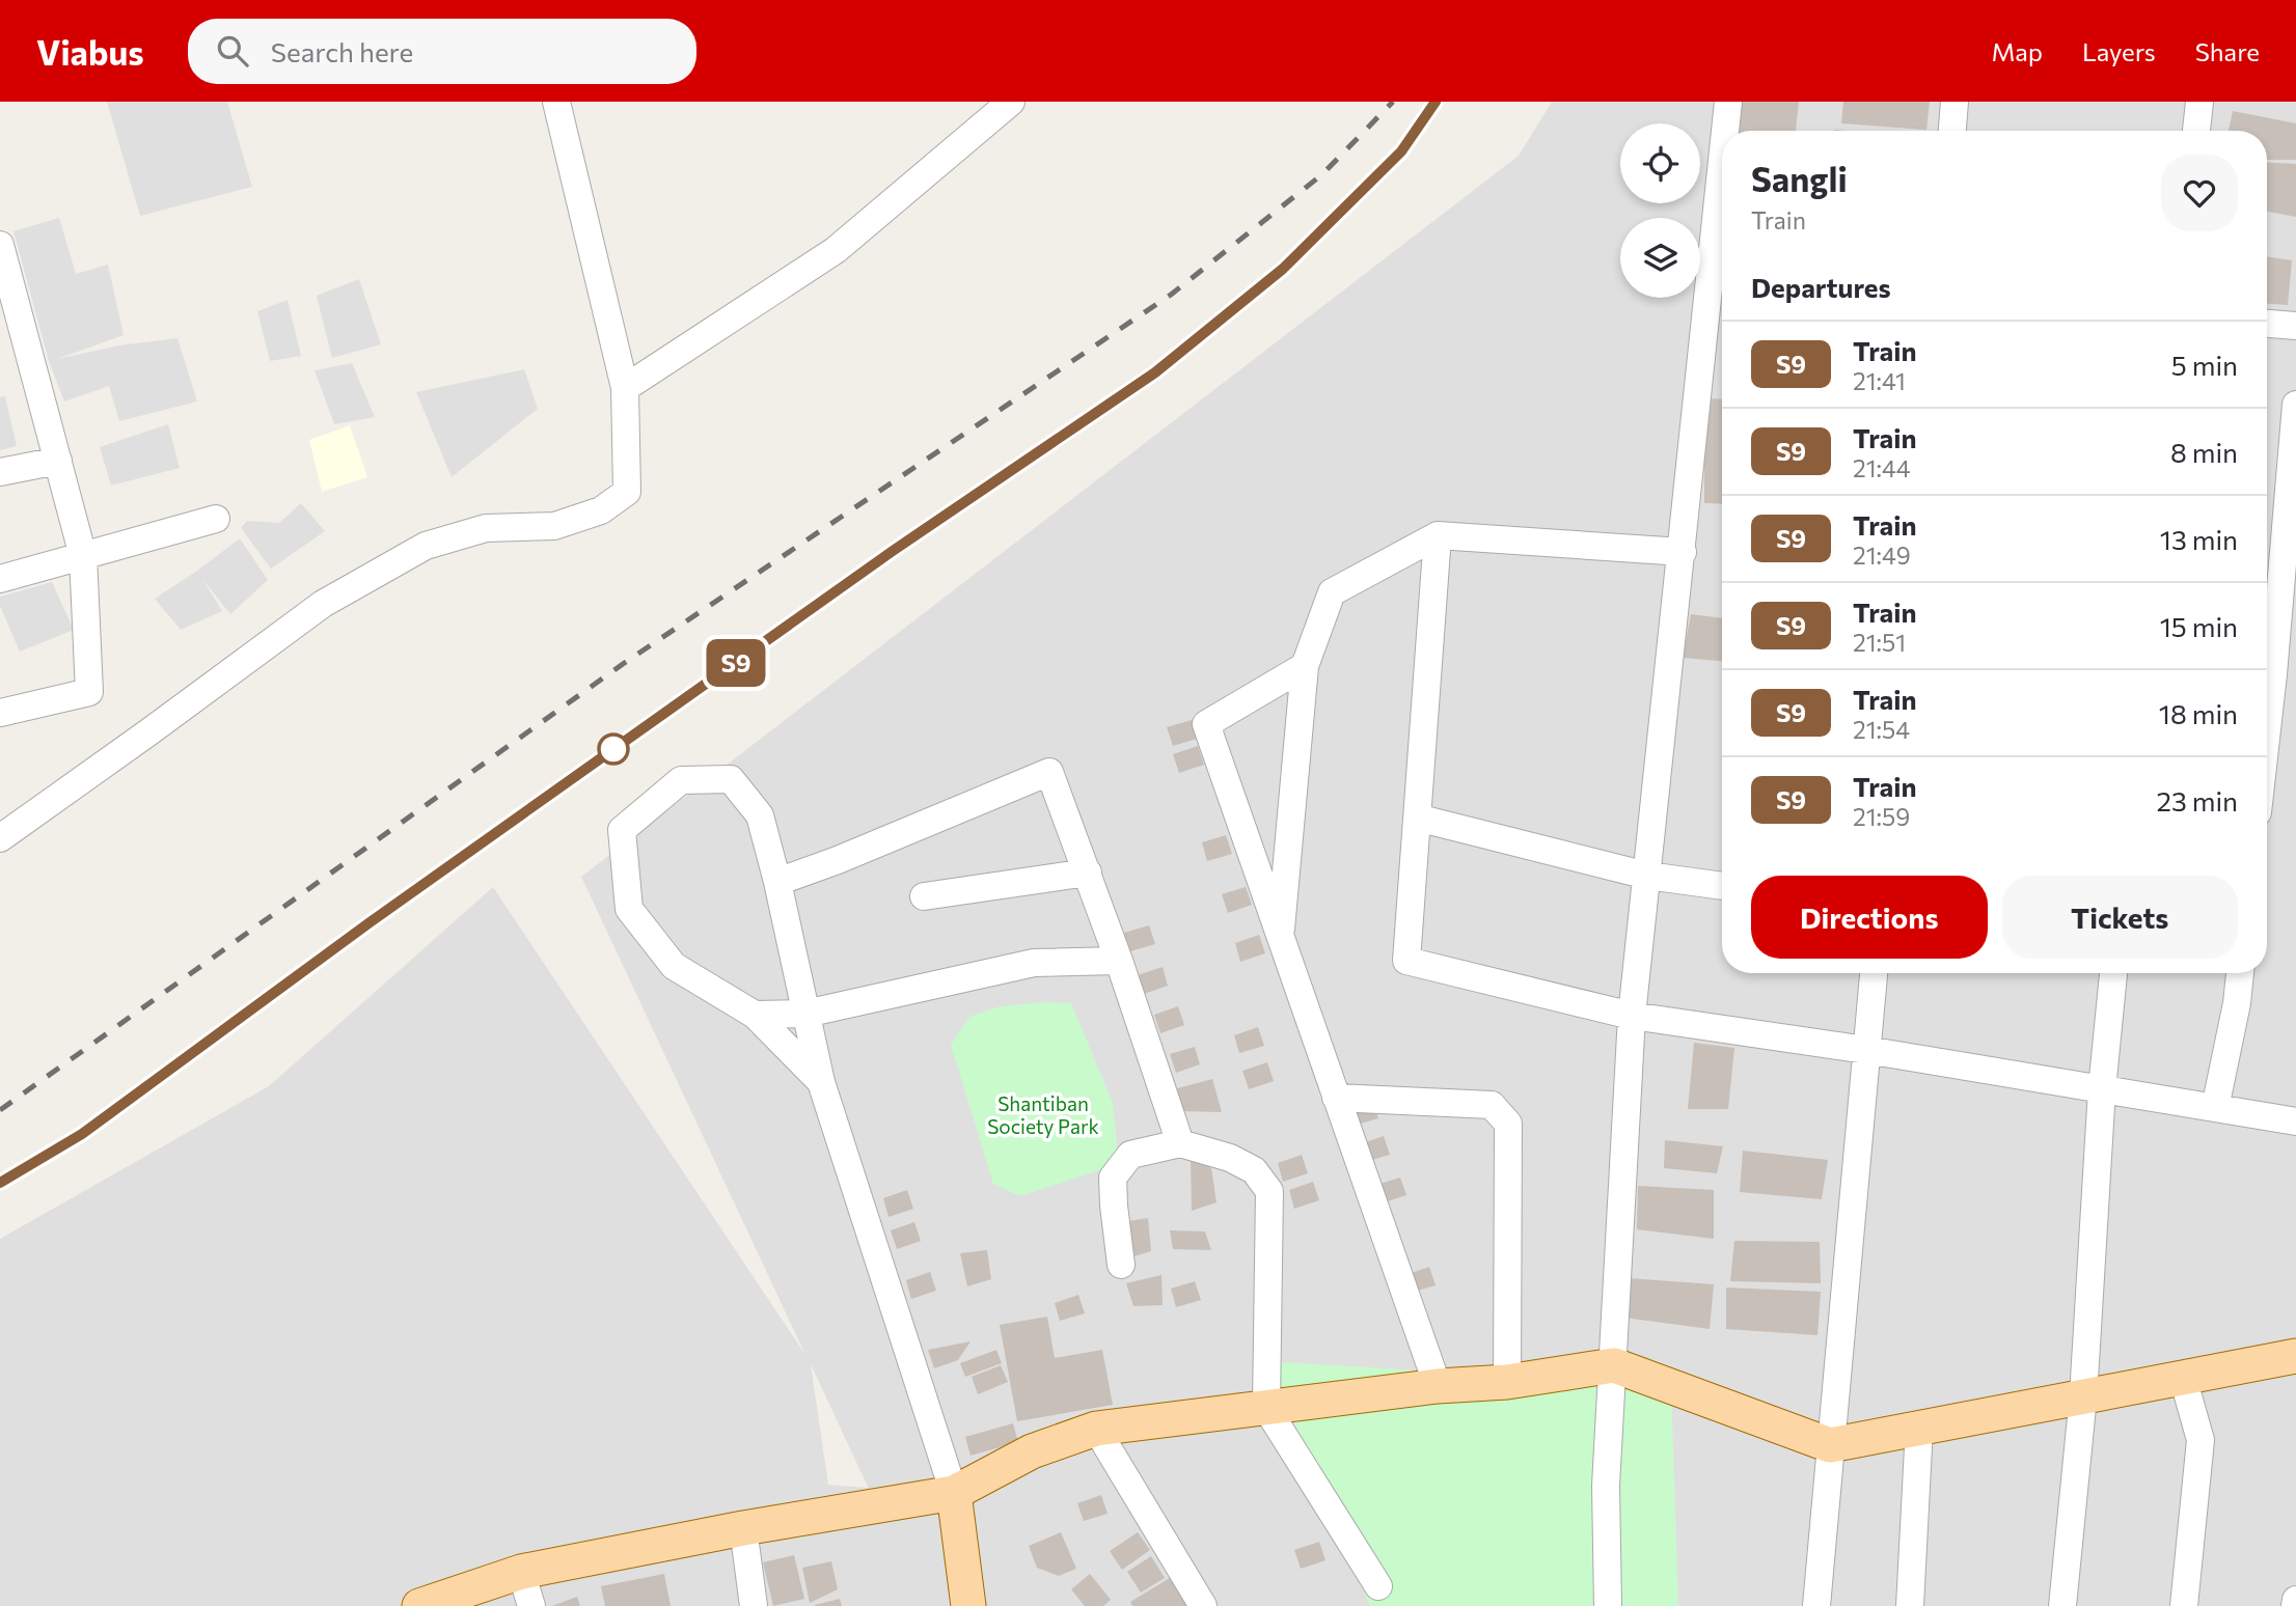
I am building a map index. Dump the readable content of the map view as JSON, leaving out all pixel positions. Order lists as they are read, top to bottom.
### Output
{
  "parks": ["Shantiban Society Park"],
  "page": {
    "header": "Viabus",
    "search": "Search here",
    "nav": ["Map", "Layers", "Share"],
    "on_map": "S9",
    "heading": [
      ["Sangli", "Train"],
      "Departures"
    ],
    "list": [
      {
        "mark": "S9",
        "name": "Train",
        "note": "21:41",
        "value": "5 min"
      },
      {
        "mark": "S9",
        "name": "Train",
        "note": "21:44",
        "value": "8 min"
      },
      {
        "mark": "S9",
        "name": "Train",
        "note": "21:49",
        "value": "13 min"
      },
      {
        "mark": "S9",
        "name": "Train",
        "note": "21:51",
        "value": "15 min"
      },
      {
        "mark": "S9",
        "name": "Train",
        "note": "21:54",
        "value": "18 min"
      },
      {
        "mark": "S9",
        "name": "Train",
        "note": "21:59",
        "value": "23 min"
      }
    ],
    "buttons": ["Directions", "Tickets"]
  }
}
